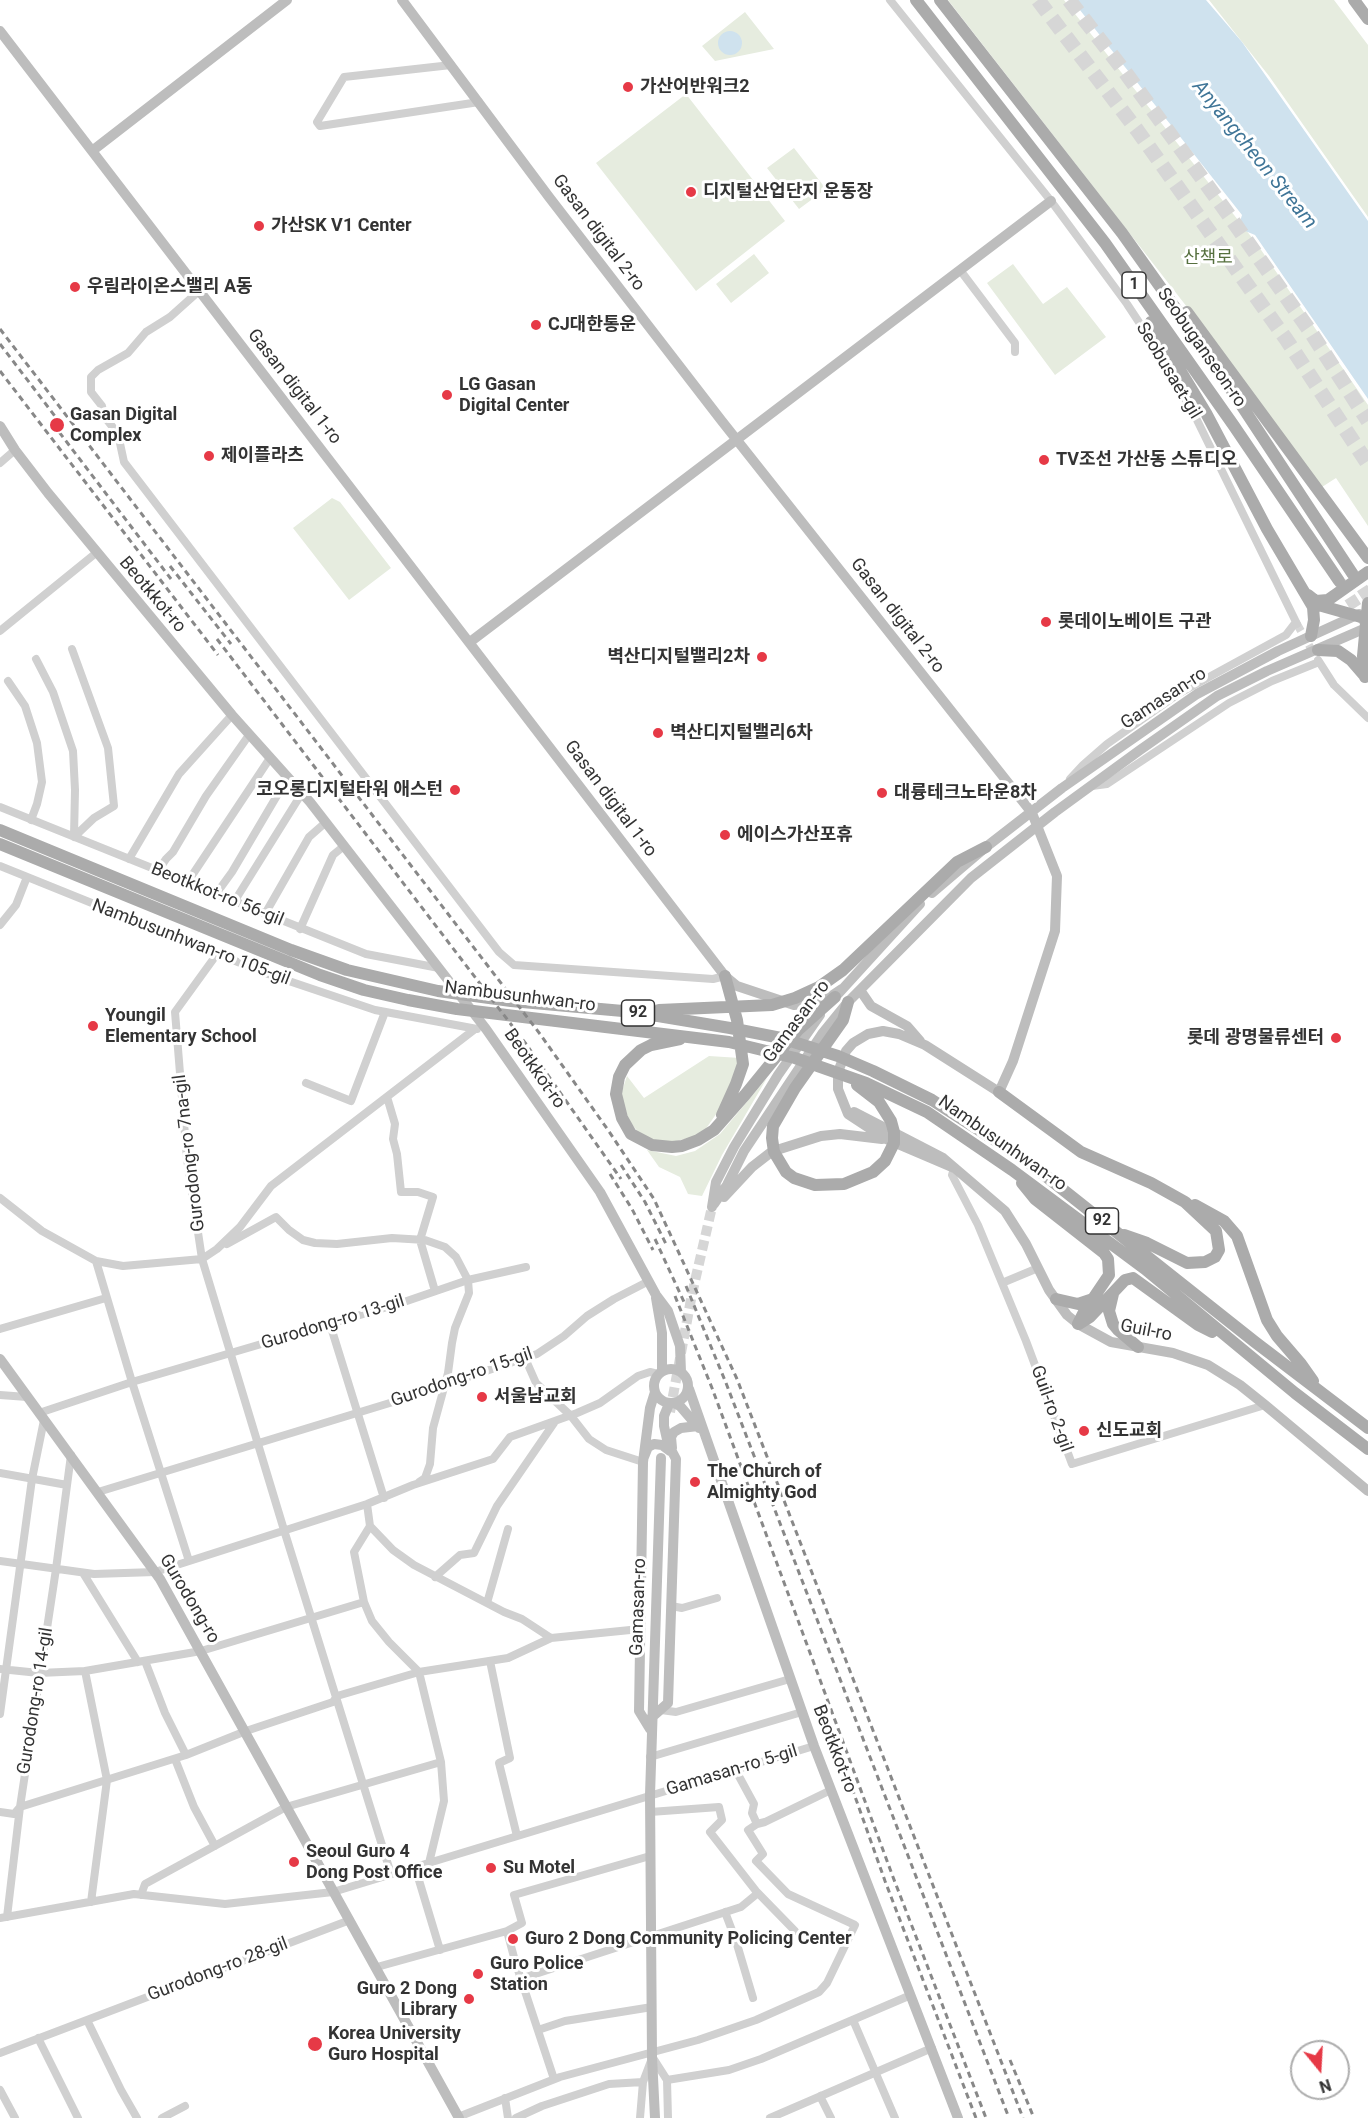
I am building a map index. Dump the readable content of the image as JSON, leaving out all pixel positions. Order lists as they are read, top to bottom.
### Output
{
  "streets": {
    "main road": [
      "Gasan digital 2-ro",
      "1",
      "Seobuganseon-ro",
      "Gasan digital 1-ro",
      "Beotkkot-ro",
      "Gamasan-ro",
      "Nambusunhwan-ro",
      "92",
      "Guil-ro",
      "Gurodong-ro"
    ],
    "street": [
      "Seobusaet-gil",
      "Beotkkot-ro 56-gil",
      "Nambusunhwan-ro 105-gil",
      "Gurodong-ro 7na-gil",
      "Gurodong-ro 13-gil",
      "Gurodong-ro 15-gil",
      "Guil-ro 2-gil",
      "Gurodong-ro 14-gil",
      "Gamasan-ro 5-gil",
      "Gurodong-ro 28-gil"
    ]
  },
  "crossings": [
    ["Gasan digital 2-ro", "Gamasan-ro"],
    ["Seobusaet-gil", "Gamasan-ro"],
    ["Beotkkot-ro", "Beotkkot-ro 56-gil"],
    ["Beotkkot-ro", "Nambusunhwan-ro 105-gil"],
    ["Beotkkot-ro", "Gurodong-ro 15-gil"],
    ["Beotkkot-ro", "Gamasan-ro 5-gil"],
    ["Gamasan-ro", "Gamasan-ro 5-gil"],
    ["Nambusunhwan-ro 105-gil", "Gurodong-ro 7na-gil"],
    ["Gurodong-ro 13-gil", "Gurodong-ro"],
    ["Guil-ro", "Guil-ro 2-gil"],
    ["Gurodong-ro 15-gil", "Gurodong-ro"],
    ["Gurodong-ro", "Gurodong-ro 14-gil"],
    ["Gurodong-ro", "Gamasan-ro 5-gil"],
    ["Gurodong-ro", "Gurodong-ro 28-gil"],
    ["Gurodong-ro 14-gil", "Gamasan-ro 5-gil"]
  ],
  "water": ["Anyangcheon Stream"],
  "parks": ["산책로"],
  "places": [
    "가산어반워크2",
    "디지털산업단지 운동장",
    "가산SK V1 Center",
    "우림라이온스밸리 A동",
    "CJ대한통운",
    "LG Gasan Digital Center",
    "Gasan Digital Complex",
    "제이플라츠",
    "TV조선 가산동 스튜디오",
    "롯데이노베이트 구관",
    "벽산디지털밸리2차",
    "벽산디지털밸리6차",
    "코오롱디지털타워 애스턴",
    "대륭테크노타운8차",
    "에이스가산포휴",
    "Youngil Elementary School",
    "롯데 광명물류센터",
    "서울남교회",
    "신도교회",
    "The Church of Almighty God",
    "Seoul Guro 4 Dong Post Office",
    "Su Motel",
    "Guro 2 Dong Community Policing Center",
    "Guro Police Station",
    "Guro 2 Dong Library",
    "Korea University Guro Hospital"
  ],
  "north": "bottom"
}
